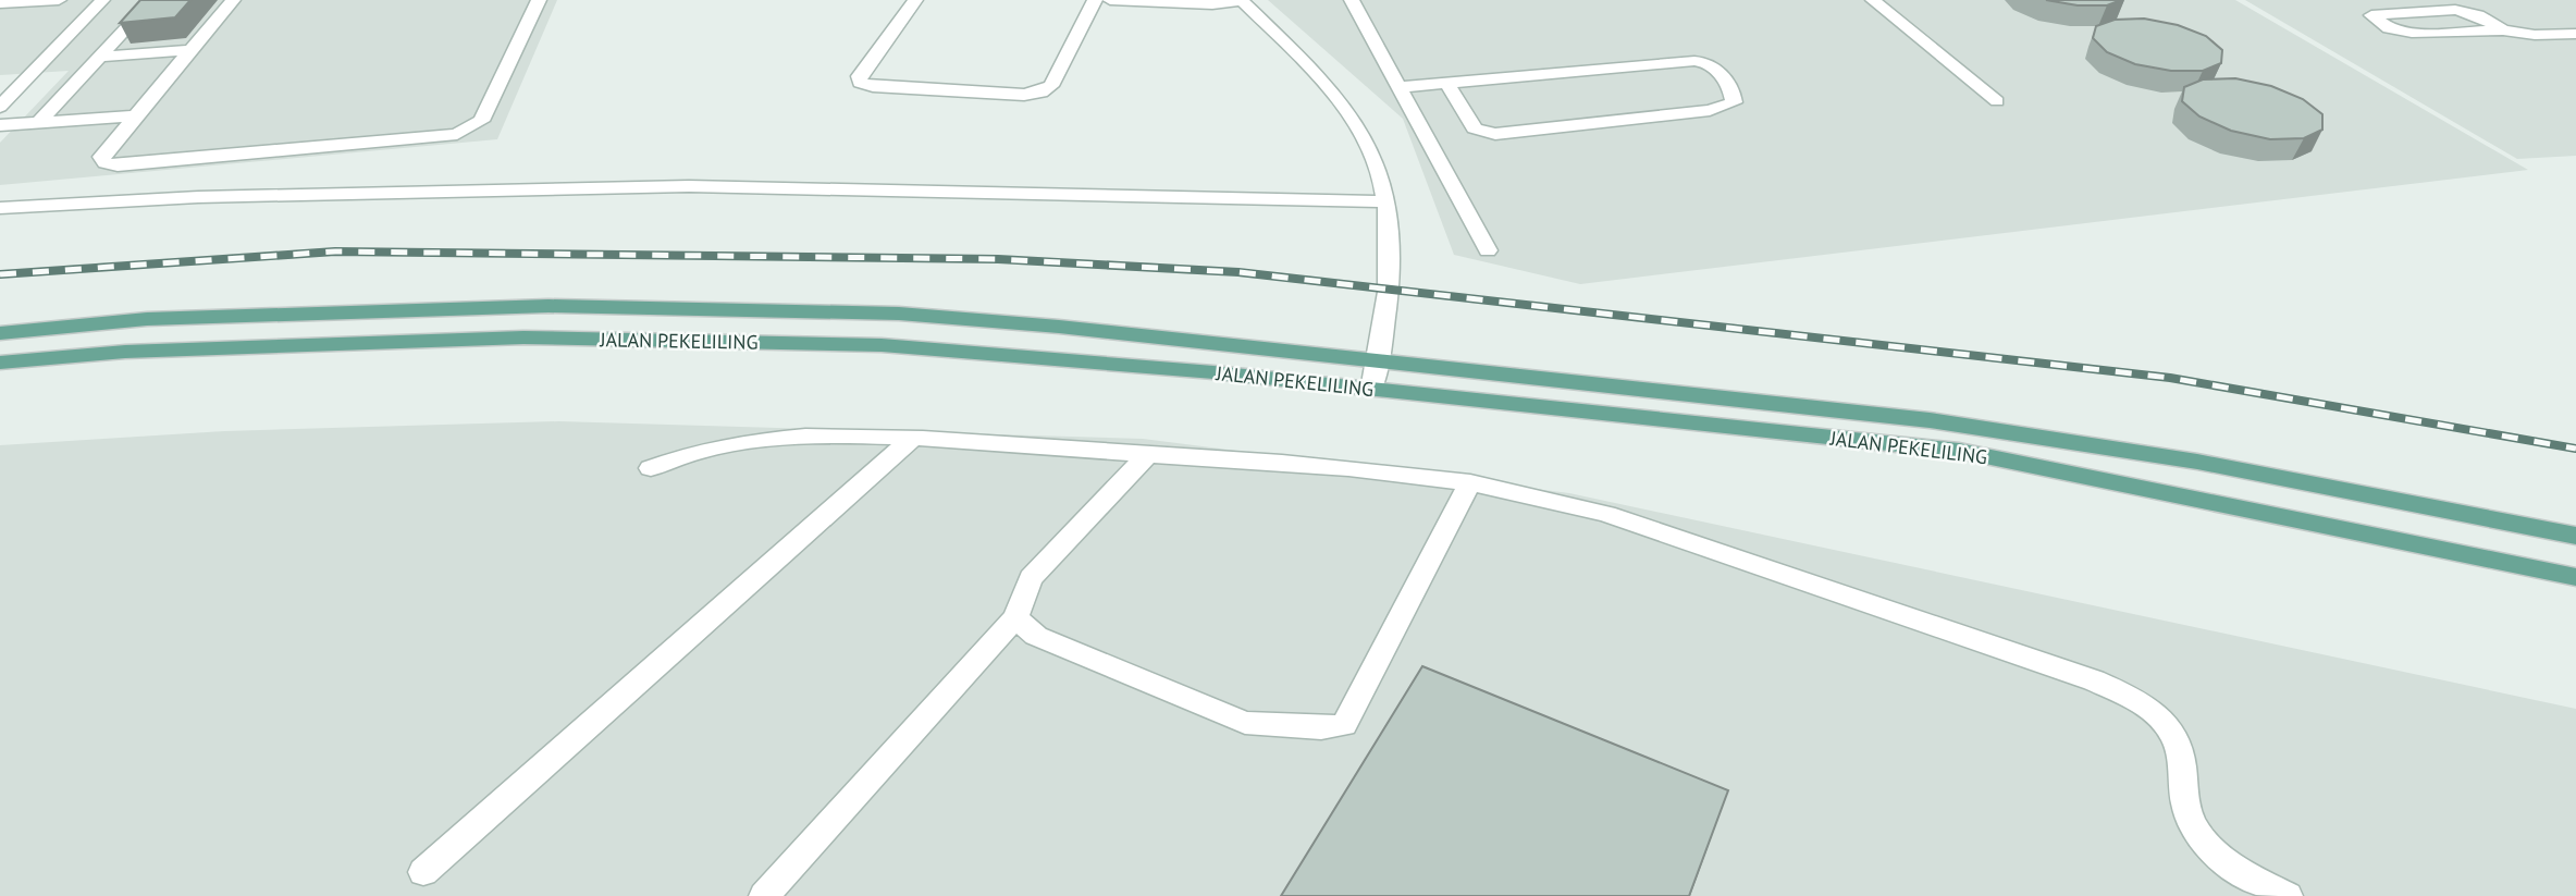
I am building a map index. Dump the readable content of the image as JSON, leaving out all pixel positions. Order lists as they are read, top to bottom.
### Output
{
  "streets": {
    "main road": ["JALAN PEKELILING"]
  }
}
